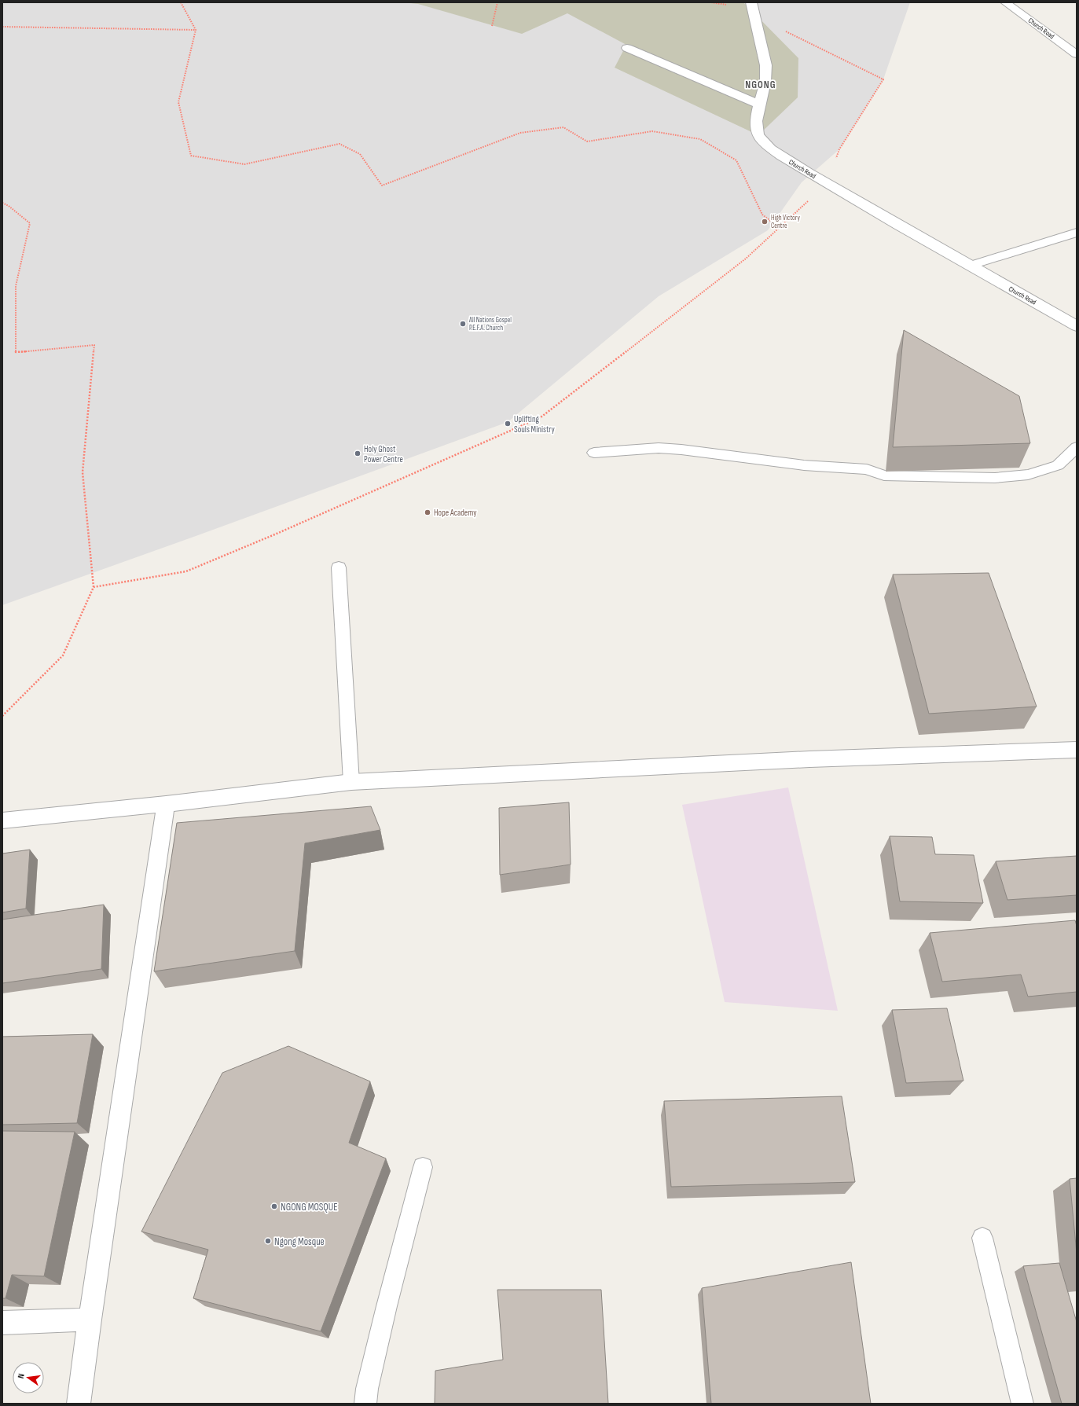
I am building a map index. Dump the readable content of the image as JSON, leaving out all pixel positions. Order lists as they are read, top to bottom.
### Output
{
  "streets": {
    "street": ["Church Road"]
  },
  "districts": ["NGONG"],
  "places": [
    "High Victory Centre",
    "All Nations Gospel P.E.F.A. Church",
    "Uplifting Souls Ministry",
    "Holy Ghost Power Centre",
    "Hope Academy",
    "NGONG MOSQUE",
    "Ngong Mosque"
  ],
  "north": "left"
}
